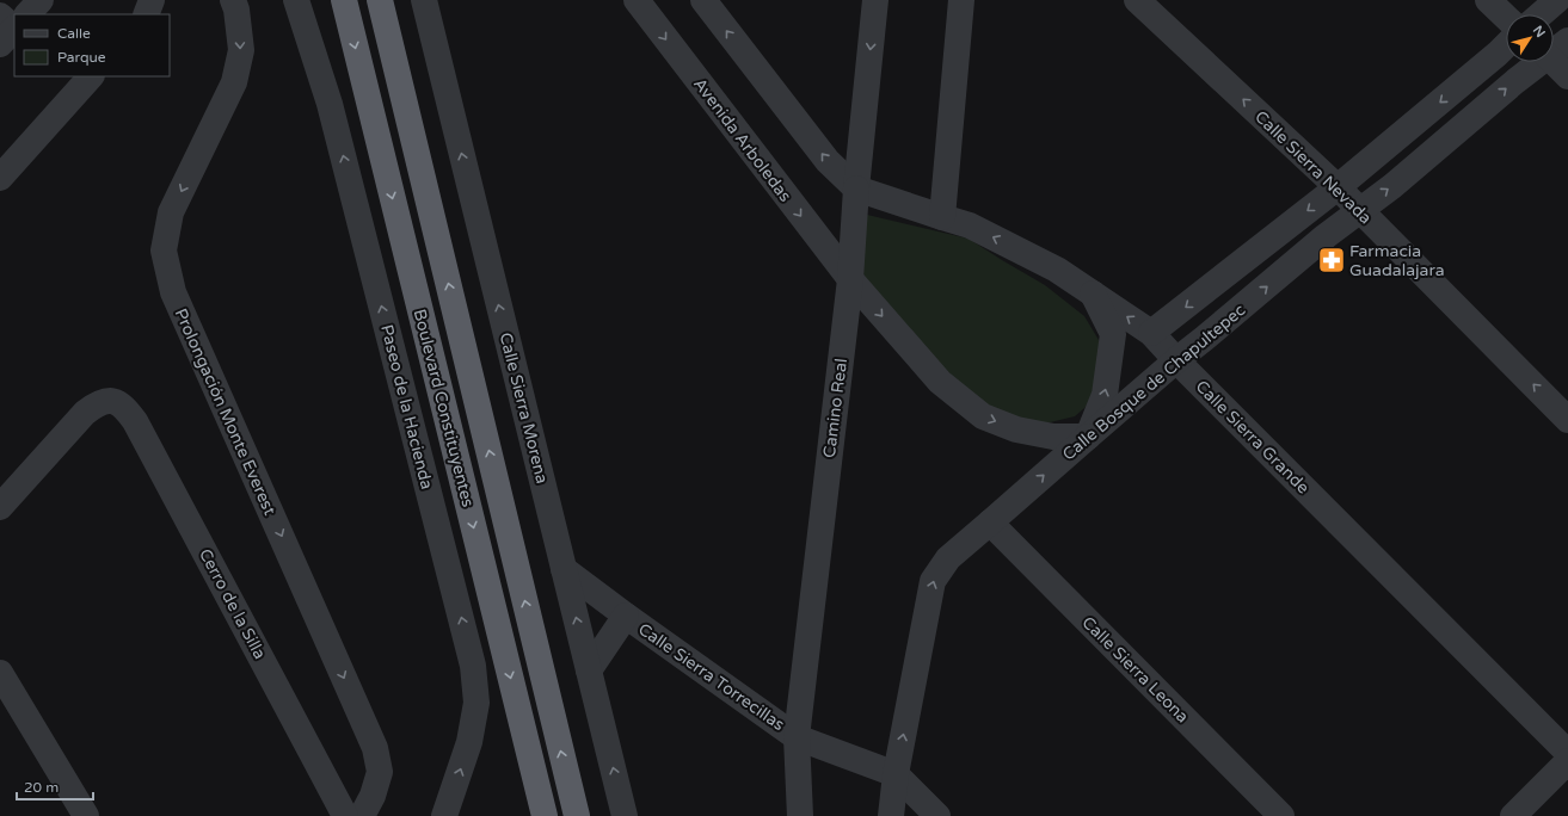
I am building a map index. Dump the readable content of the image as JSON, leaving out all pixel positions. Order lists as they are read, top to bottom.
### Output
{
  "streets": {
    "highway": ["Boulevard Constituyentes"],
    "street": [
      "Avenida Arboledas",
      "Calle Sierra Nevada",
      "Calle Bosque de Chapultepec",
      "Paseo de la Hacienda",
      "Calle Sierra Morena",
      "Camino Real",
      "Prolongación Monte Everest",
      "Calle Sierra Grande",
      "Cerro de la Silla",
      "Calle Sierra Leona",
      "Calle Sierra Torrecillas"
    ]
  },
  "crossings": [
    ["Avenida Arboledas", "Camino Real"],
    ["Calle Sierra Nevada", "Calle Bosque de Chapultepec"],
    ["Calle Bosque de Chapultepec", "Calle Sierra Grande"],
    ["Calle Bosque de Chapultepec", "Calle Sierra Leona"],
    ["Calle Bosque de Chapultepec", "Calle Sierra Torrecillas"],
    ["Calle Sierra Morena", "Calle Sierra Torrecillas"],
    ["Camino Real", "Calle Sierra Grande"],
    ["Camino Real", "Calle Sierra Torrecillas"]
  ],
  "one_way": [
    "Calle Sierra Nevada",
    "Paseo de la Hacienda",
    "Calle Sierra Morena",
    "Prolongación Monte Everest"
  ],
  "places": {
    "pharmacy": ["Farmacia Guadalajara"]
  },
  "legend": ["Calle", "Parque"],
  "scale_bar": "20 m",
  "north": "top right"
}
